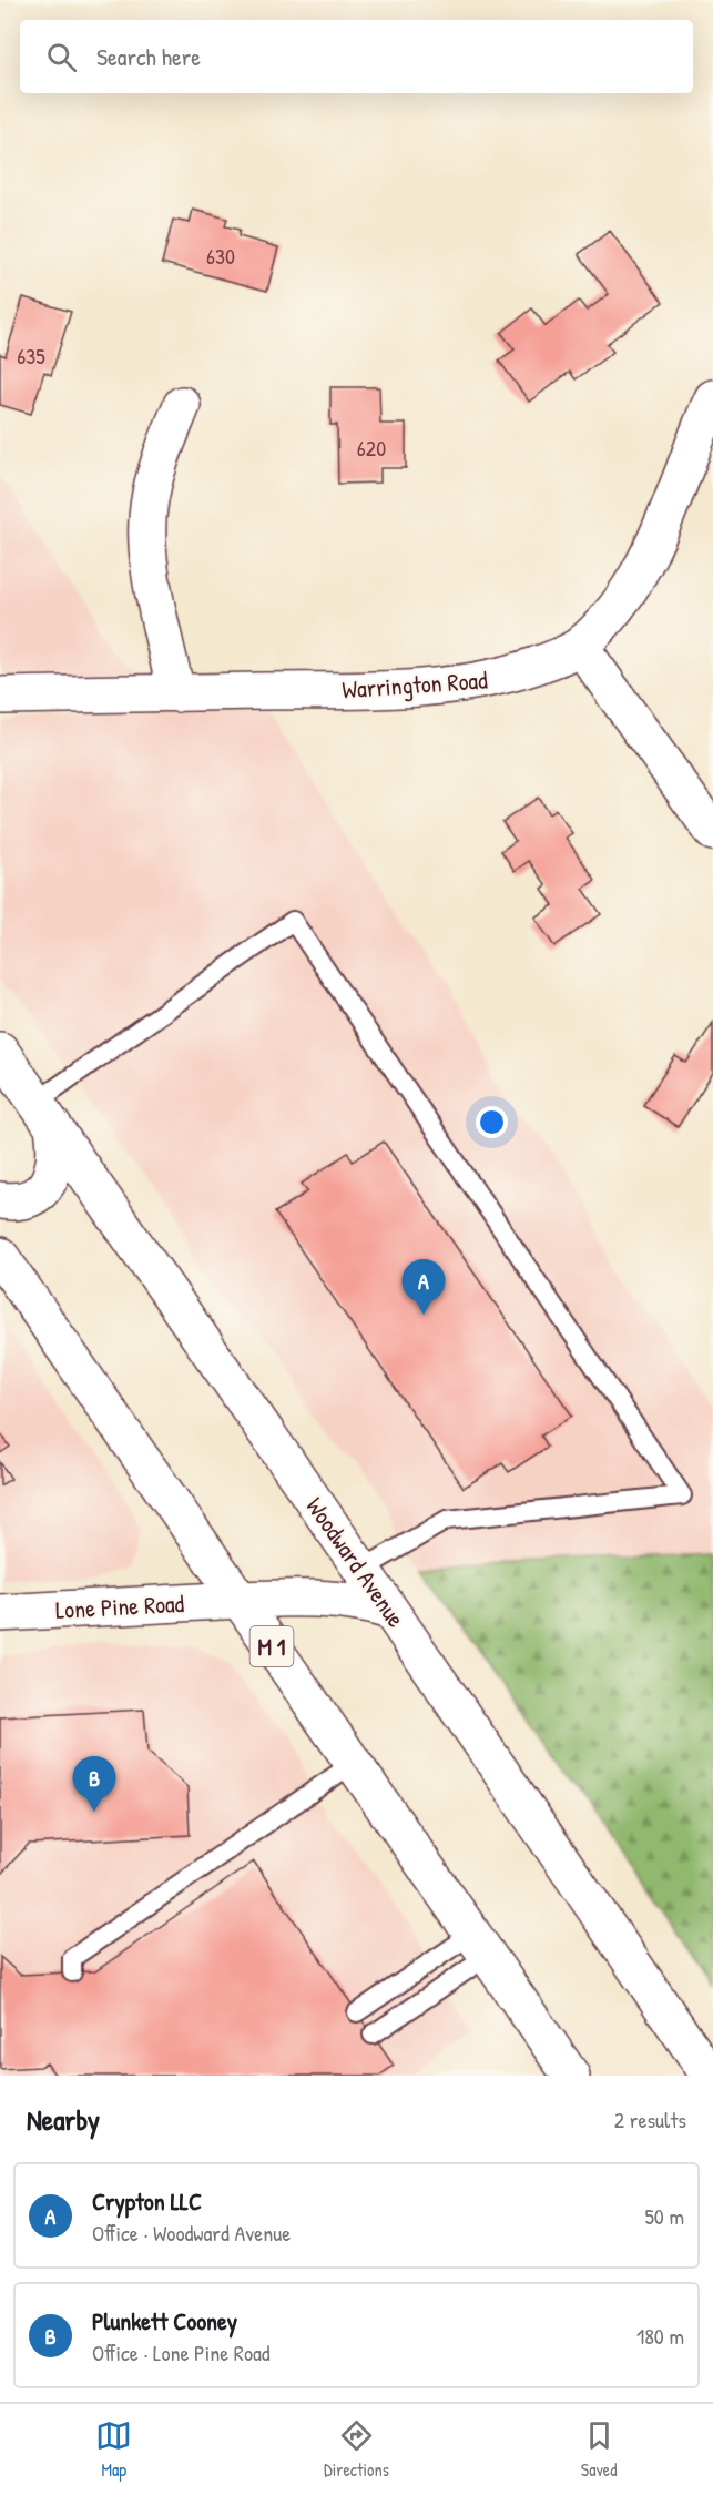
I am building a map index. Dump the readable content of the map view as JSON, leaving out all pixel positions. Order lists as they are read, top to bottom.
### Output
{
  "streets": {
    "main road": [
      "Warrington Road",
      "Woodward Avenue",
      "Lone Pine Road",
      "M 1"
    ]
  },
  "crossings": [
    ["Woodward Avenue", "Lone Pine Road"],
    ["Lone Pine Road", "M 1"]
  ],
  "house_numbers": ["630", "635", "620"],
  "page": {
    "search": "Search here",
    "pins": ["A", "B"],
    "heading": ["Nearby", "2 results"],
    "list": [
      {
        "mark": "A",
        "name": "Crypton LLC",
        "note": "Office · Woodward Avenue",
        "value": "50 m"
      },
      {
        "mark": "B",
        "name": "Plunkett Cooney",
        "note": "Office · Lone Pine Road",
        "value": "180 m"
      }
    ],
    "nav": ["Map", "Directions", "Saved"]
  }
}
